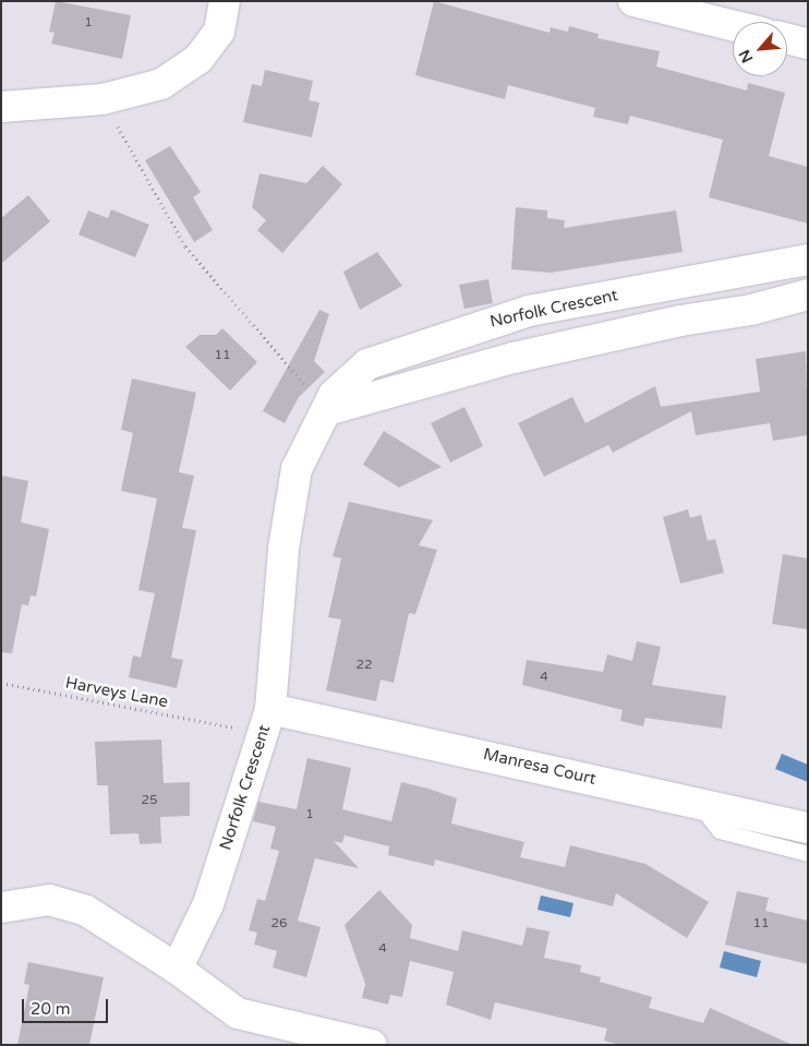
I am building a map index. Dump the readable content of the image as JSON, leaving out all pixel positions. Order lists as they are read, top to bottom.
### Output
{
  "streets": {
    "street": ["Norfolk Crescent", "Manresa Court"],
    "path": ["Harveys Lane"]
  },
  "crossings": [
    ["Norfolk Crescent", "Manresa Court"]
  ],
  "house_numbers": [
    "1",
    "11",
    "22",
    "4",
    "25",
    "1",
    "26",
    "11",
    "4"
  ],
  "scale_bar": "20 m",
  "north": "bottom left"
}
